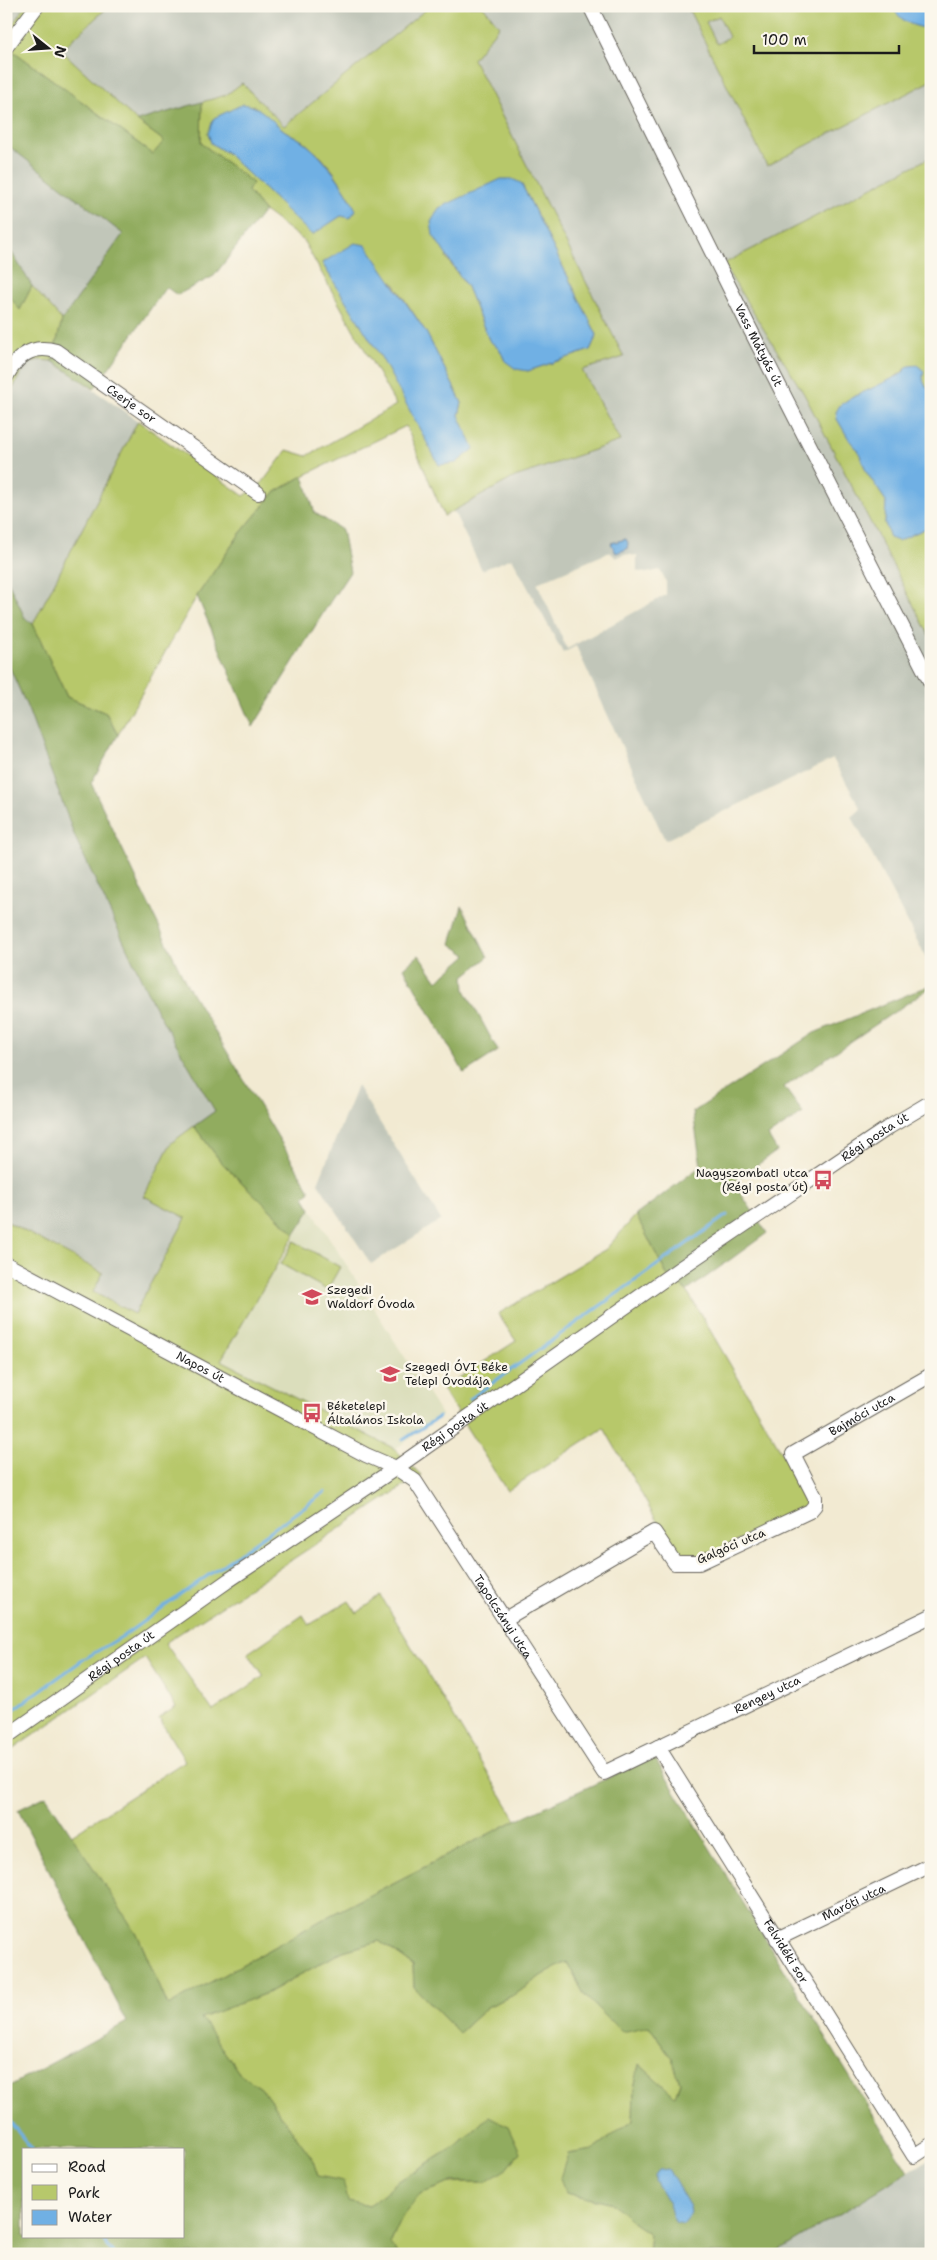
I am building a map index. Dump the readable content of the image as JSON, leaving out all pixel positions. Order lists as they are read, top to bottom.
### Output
{
  "streets": {
    "street": [
      "Vass Mátyás út",
      "Cserje sor",
      "Régi posta út",
      "Napos út",
      "Bajmóci utca",
      "Galgóci utca",
      "Tapolcsányi utca",
      "Rengey utca",
      "Maróti utca",
      "Felvidéki sor"
    ]
  },
  "crossings": [
    ["Régi posta út", "Napos út"],
    ["Régi posta út", "Tapolcsányi utca"],
    ["Napos út", "Tapolcsányi utca"],
    ["Bajmóci utca", "Galgóci utca"],
    ["Galgóci utca", "Tapolcsányi utca"],
    ["Tapolcsányi utca", "Rengey utca"],
    ["Rengey utca", "Felvidéki sor"],
    ["Maróti utca", "Felvidéki sor"]
  ],
  "places": {
    "bus stop": ["Nagyszombati utca (Régi posta út)", "Béketelepi Általános Iskola"],
    "school or university": ["Szegedi Waldorf Óvoda", "Szegedi ÓVI Béke Telepi Óvodája"]
  },
  "legend": ["Road", "Park", "Water"],
  "scale_bar": "100 m",
  "north": "right"
}
